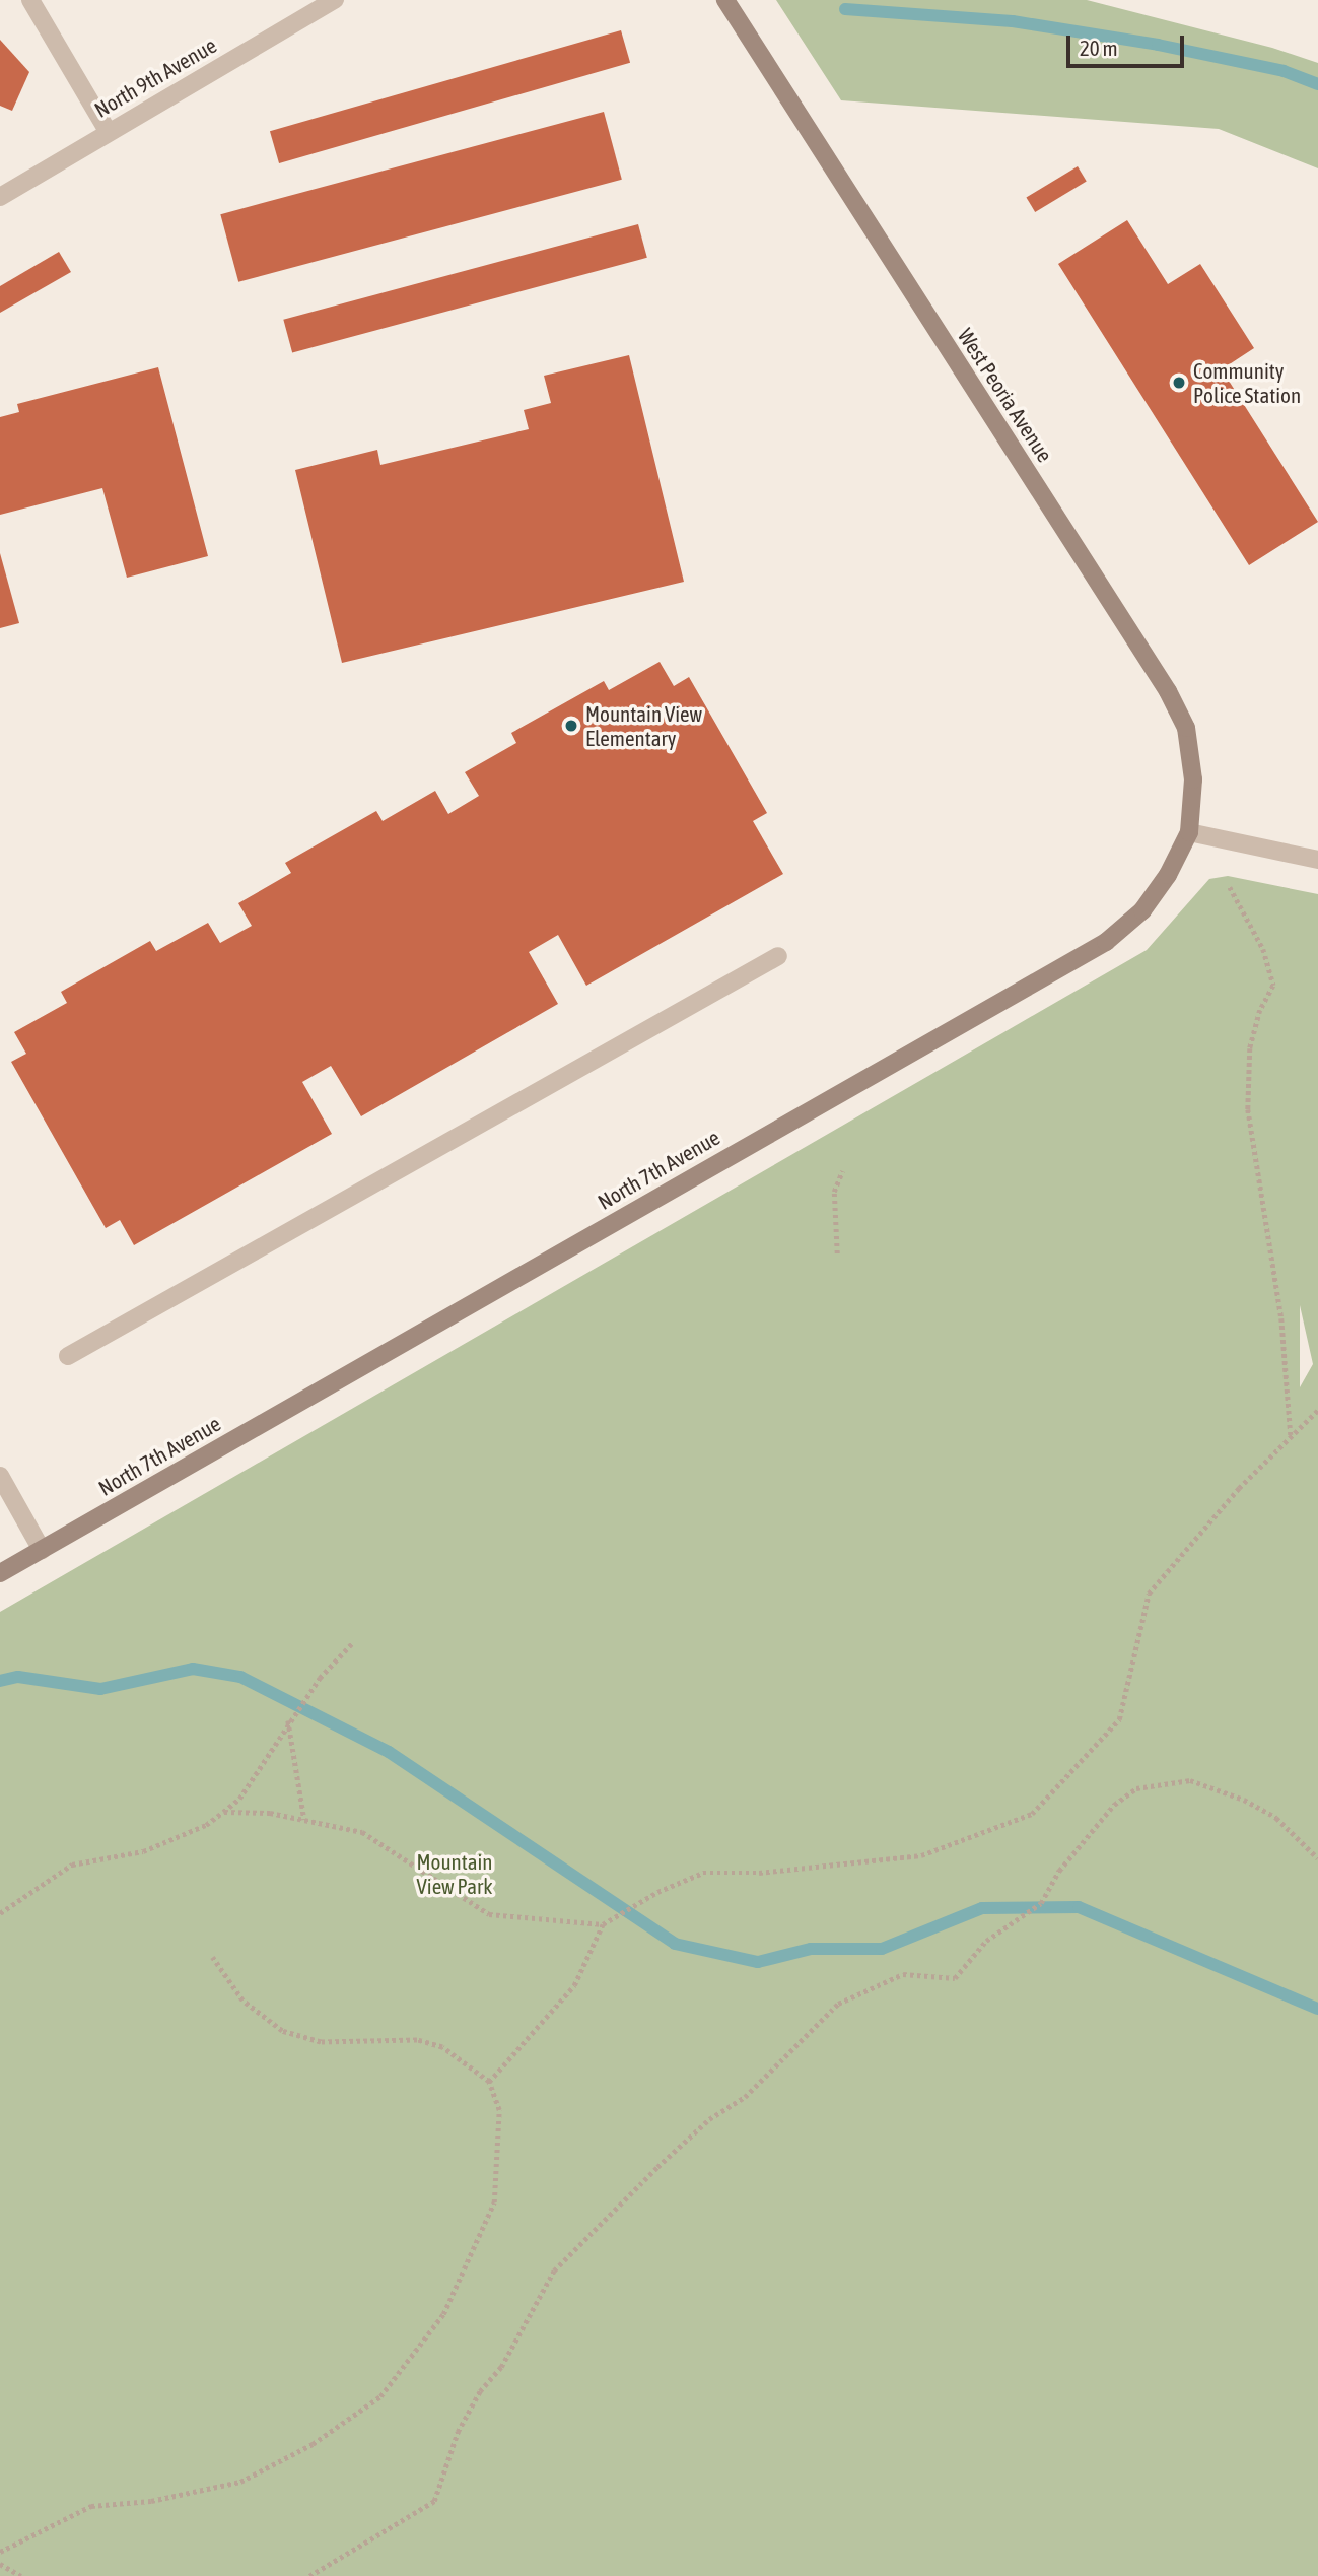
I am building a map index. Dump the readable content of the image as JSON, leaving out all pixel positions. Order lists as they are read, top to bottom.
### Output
{
  "streets": {
    "street": ["North 9th Avenue", "West Peoria Avenue", "North 7th Avenue"]
  },
  "crossings": [
    ["West Peoria Avenue", "North 7th Avenue"]
  ],
  "parks": ["Mountain View Park"],
  "places": ["Community Police Station", "Mountain View Elementary"],
  "scale_bar": "20 m"
}
